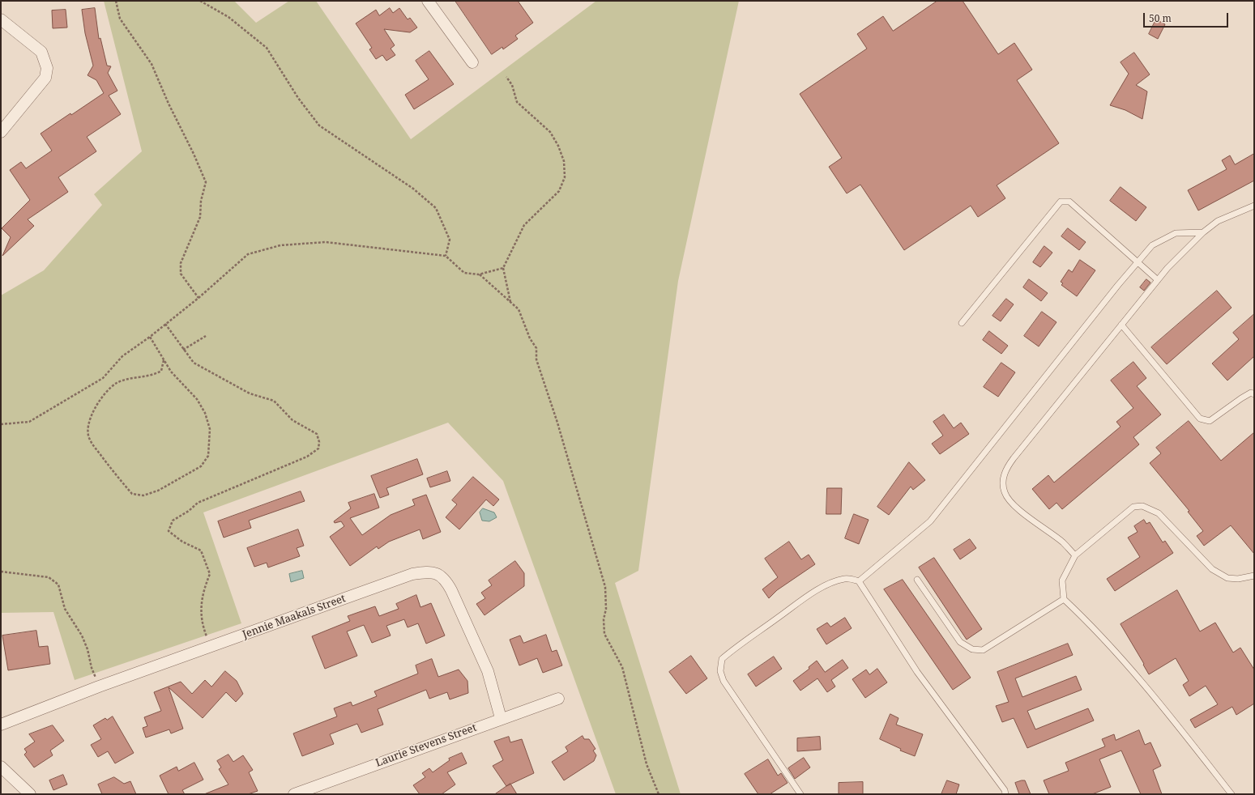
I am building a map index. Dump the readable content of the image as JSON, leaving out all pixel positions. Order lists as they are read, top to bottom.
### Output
{
  "streets": {
    "street": ["Jennie Maakals Street", "Laurie Stevens Street"]
  },
  "crossings": [
    ["Jennie Maakals Street", "Laurie Stevens Street"]
  ],
  "scale_bar": "50 m"
}
